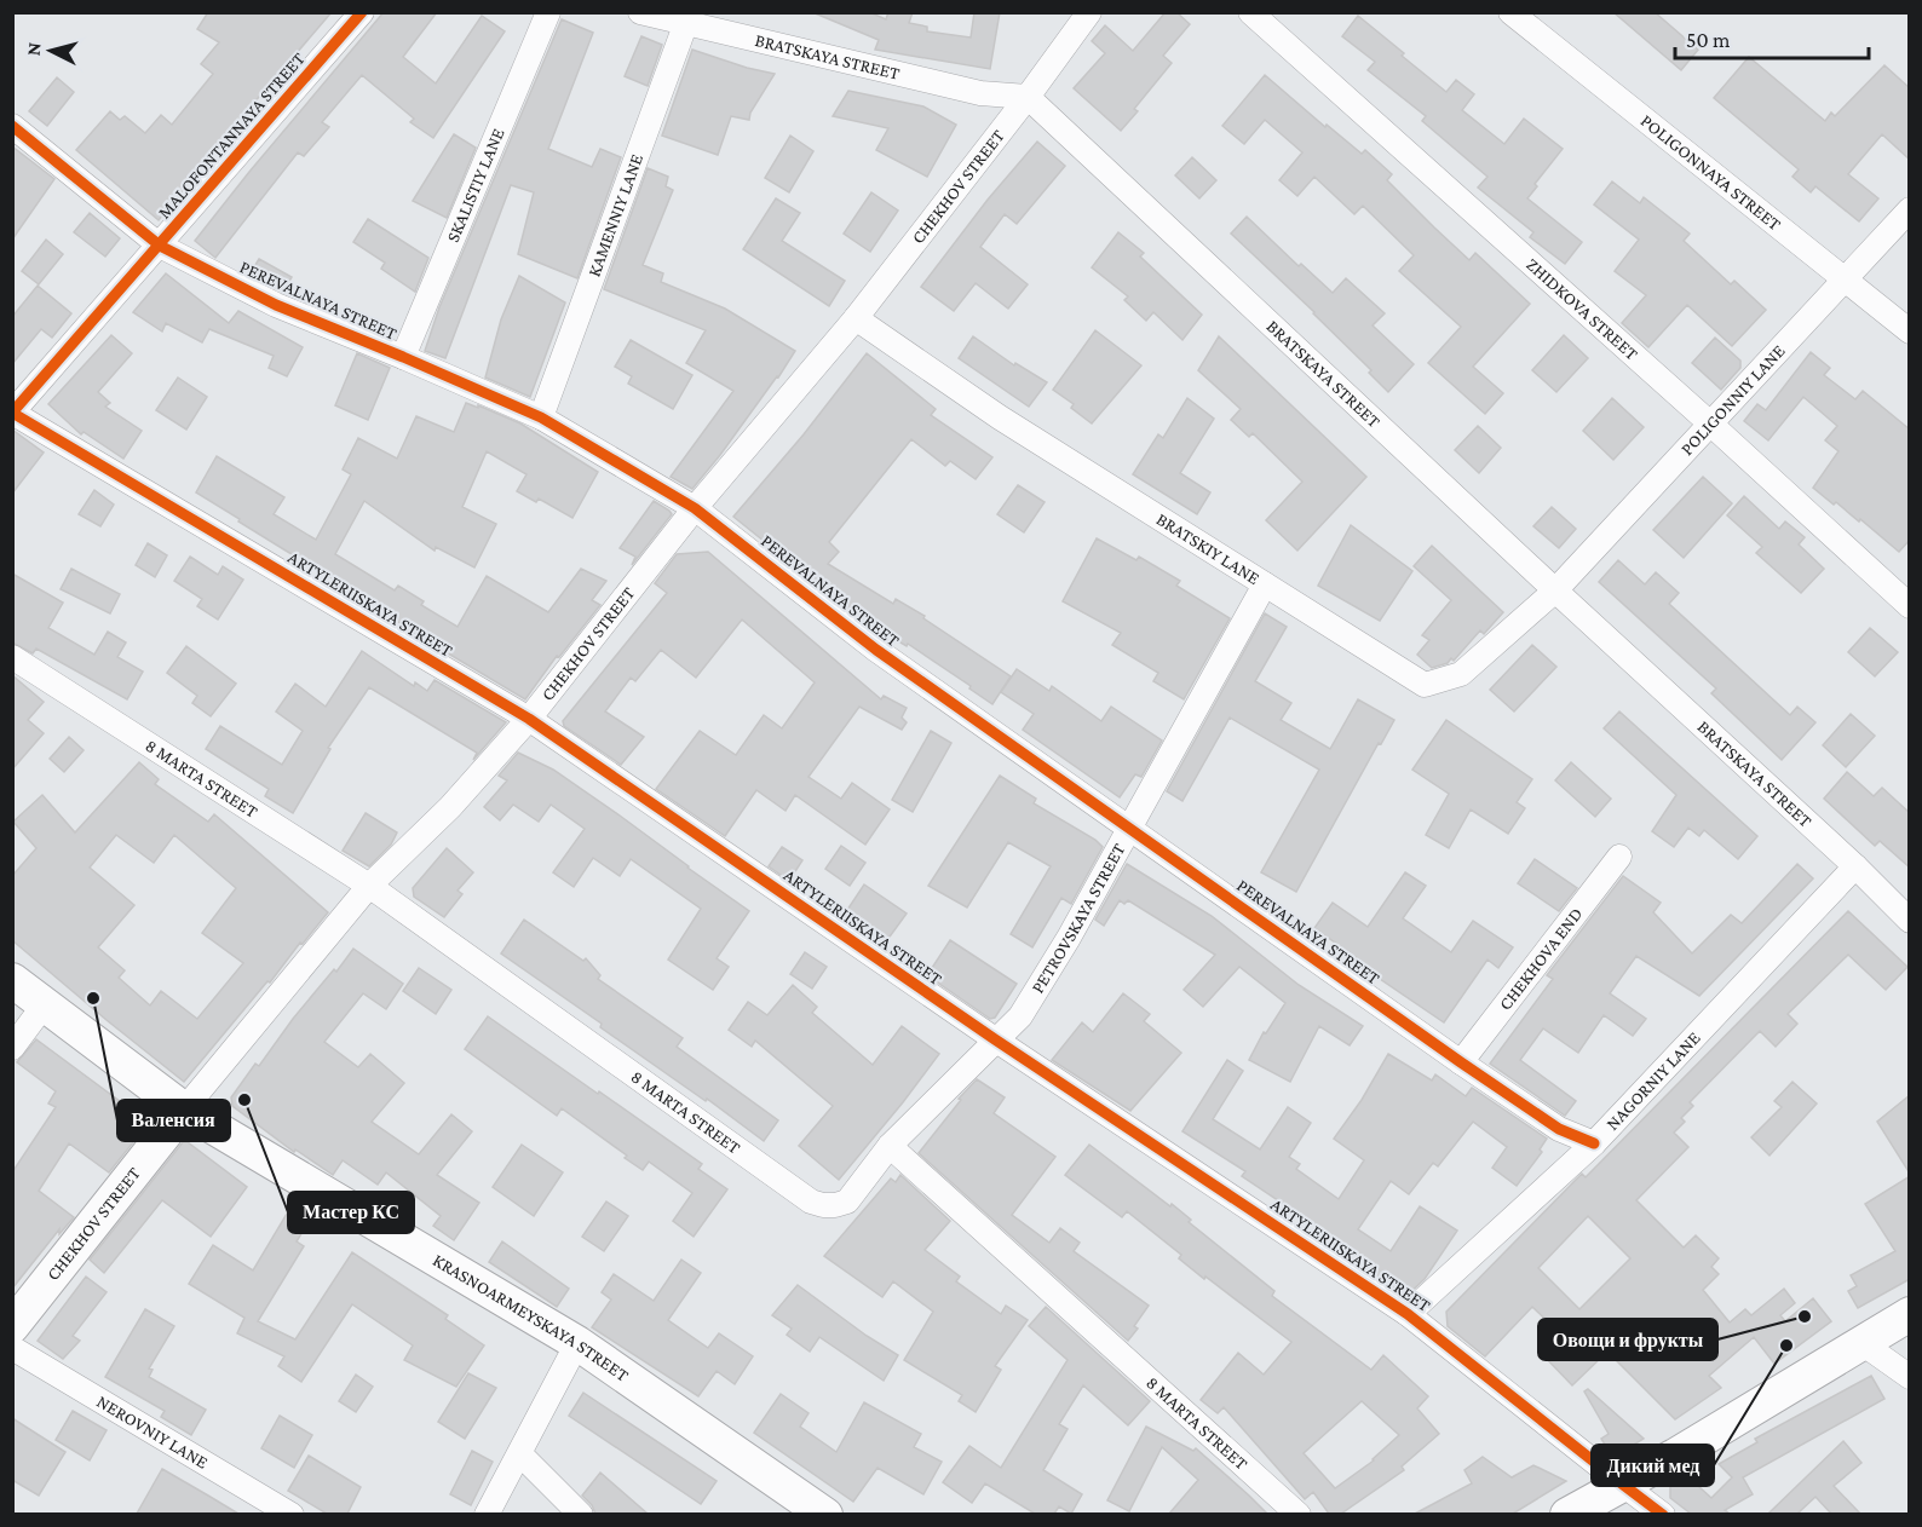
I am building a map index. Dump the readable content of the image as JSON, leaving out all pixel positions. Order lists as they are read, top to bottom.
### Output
{
  "streets": {
    "main road": ["CHEKHOV STREET", "KRASNOARMEYSKAYA STREET"],
    "street": [
      "BRATSKAYA STREET",
      "MALOFONTANNAYA STREET",
      "POLIGONNAYA STREET",
      "SKALISTIY LANE",
      "KAMENNIY LANE",
      "PEREVALNAYA STREET",
      "ZHIDKOVA STREET",
      "POLIGONNIY LANE",
      "BRATSKIY LANE",
      "ARTYLERIISKAYA STREET",
      "8 MARTA STREET",
      "PETROVSKAYA STREET",
      "CHEKHOVA END",
      "NAGORNIY LANE",
      "NEROVNIY LANE"
    ]
  },
  "crossings": [
    ["BRATSKAYA STREET", "CHEKHOV STREET"],
    ["BRATSKAYA STREET", "KAMENNIY LANE"],
    ["BRATSKAYA STREET", "POLIGONNIY LANE"],
    ["BRATSKAYA STREET", "BRATSKIY LANE"],
    ["BRATSKAYA STREET", "NAGORNIY LANE"],
    ["MALOFONTANNAYA STREET", "PEREVALNAYA STREET"],
    ["MALOFONTANNAYA STREET", "ARTYLERIISKAYA STREET"],
    ["POLIGONNAYA STREET", "POLIGONNIY LANE"],
    ["SKALISTIY LANE", "PEREVALNAYA STREET"],
    ["CHEKHOV STREET", "PEREVALNAYA STREET"],
    ["CHEKHOV STREET", "BRATSKIY LANE"],
    ["CHEKHOV STREET", "ARTYLERIISKAYA STREET"],
    ["CHEKHOV STREET", "8 MARTA STREET"],
    ["CHEKHOV STREET", "KRASNOARMEYSKAYA STREET"],
    ["KAMENNIY LANE", "PEREVALNAYA STREET"],
    ["PEREVALNAYA STREET", "PETROVSKAYA STREET"],
    ["PEREVALNAYA STREET", "CHEKHOVA END"],
    ["PEREVALNAYA STREET", "NAGORNIY LANE"],
    ["ZHIDKOVA STREET", "POLIGONNIY LANE"],
    ["POLIGONNIY LANE", "BRATSKIY LANE"],
    ["BRATSKIY LANE", "PETROVSKAYA STREET"],
    ["ARTYLERIISKAYA STREET", "PETROVSKAYA STREET"],
    ["ARTYLERIISKAYA STREET", "NAGORNIY LANE"],
    ["8 MARTA STREET", "PETROVSKAYA STREET"]
  ],
  "places": [
    "Валенсия",
    "Мастер КС",
    "Овощи и фрукты",
    "Дикий мед"
  ],
  "scale_bar": "50 m",
  "north": "left"
}
